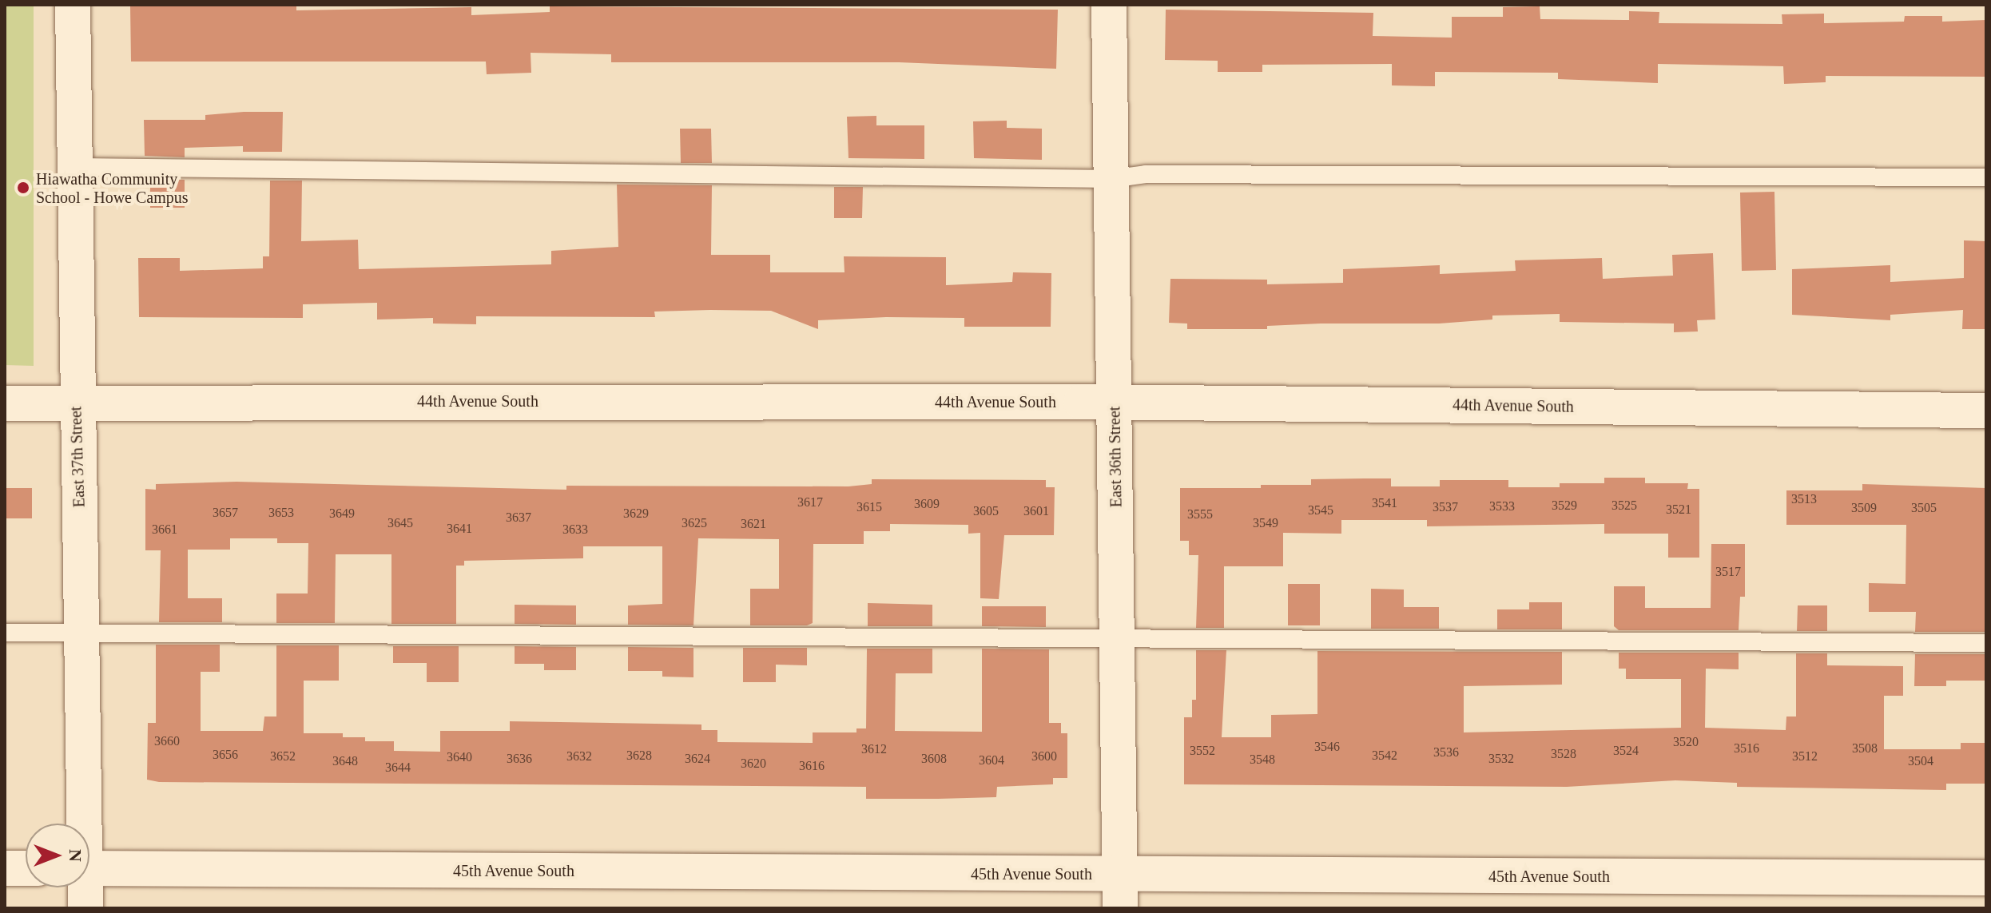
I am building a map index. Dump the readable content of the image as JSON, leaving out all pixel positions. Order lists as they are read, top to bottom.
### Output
{
  "streets": {
    "street": [
      "44th Avenue South",
      "East 37th Street",
      "East 36th Street",
      "45th Avenue South"
    ]
  },
  "crossings": [
    ["44th Avenue South", "East 37th Street"],
    ["44th Avenue South", "East 36th Street"],
    ["East 36th Street", "45th Avenue South"]
  ],
  "places": ["Hiawatha Community School - Howe Campus"],
  "house_numbers": [
    "3513",
    "3617",
    "3541",
    "3609",
    "3529",
    "3525",
    "3533",
    "3615",
    "3537",
    "3509",
    "3505",
    "3521",
    "3545",
    "3605",
    "3601",
    "3657",
    "3653",
    "3649",
    "3629",
    "3555",
    "3637",
    "3645",
    "3625",
    "3549",
    "3621",
    "3641",
    "3661",
    "3633",
    "3517",
    "3660",
    "3520",
    "3546",
    "3516",
    "3508",
    "3612",
    "3552",
    "3524",
    "3536",
    "3528",
    "3656",
    "3628",
    "3542",
    "3652",
    "3632",
    "3600",
    "3512",
    "3640",
    "3636",
    "3624",
    "3608",
    "3532",
    "3548",
    "3604",
    "3648",
    "3504",
    "3620",
    "3616",
    "3644"
  ],
  "north": "right"
}
